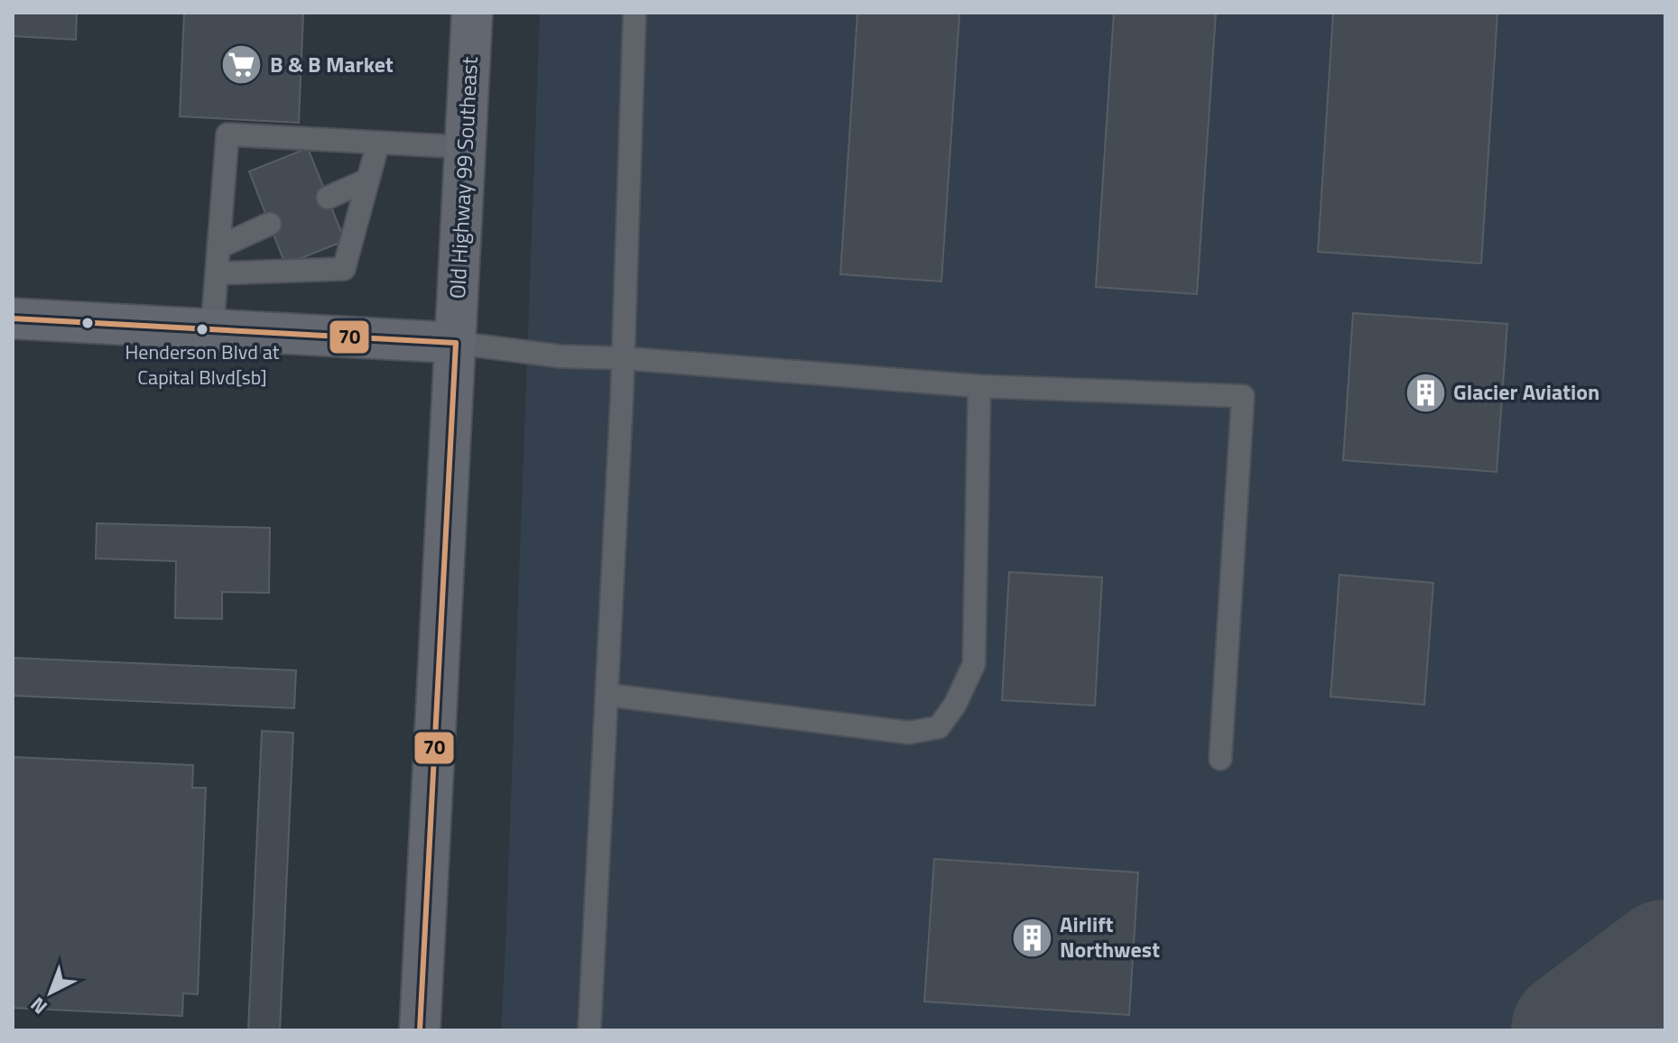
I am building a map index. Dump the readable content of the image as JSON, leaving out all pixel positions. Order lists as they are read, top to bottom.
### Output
{
  "streets": {
    "main road": ["Old Highway 99 Southeast"]
  },
  "places": {
    "supermarket": ["B & B Market"],
    "other": ["Henderson Blvd at Capital Blvd[sb]"],
    "building": ["Glacier Aviation", "Airlift Northwest"]
  },
  "lines": ["transit line 70"],
  "north": "bottom left"
}
